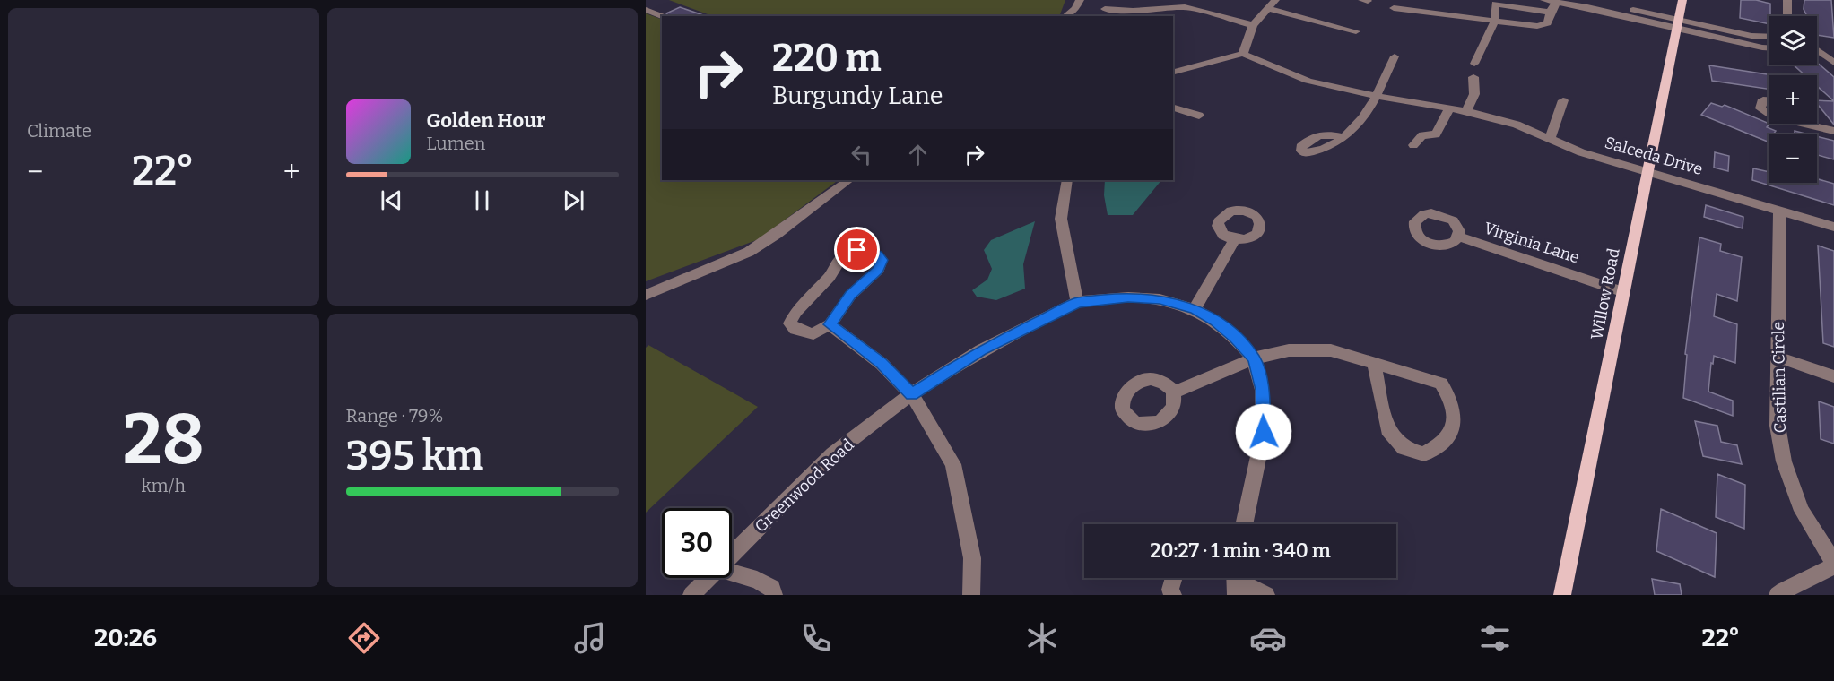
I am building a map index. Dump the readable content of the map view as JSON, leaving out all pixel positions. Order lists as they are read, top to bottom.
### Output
{
  "streets": {
    "main road": ["Willow Road"],
    "street": [
      "Salceda Drive",
      "Virginia Lane",
      "Castilian Circle",
      "Greenwood Road"
    ]
  },
  "crossings": [
    ["Salceda Drive", "Willow Road"],
    ["Salceda Drive", "Castilian Circle"],
    ["Virginia Lane", "Willow Road"]
  ],
  "page": {
    "tile": [
      "Climate",
      ["28", "km/h"],
      ["Range · 79%", "395 km"]
    ],
    "map_buttons": ["+", "−"],
    "turn": ["220 m", "Burgundy Lane"],
    "song": ["Golden Hour", "Lumen"],
    "heat": ["−", "22°", "+"],
    "limit": "30",
    "trip": "20:27 · 1 min · 340 m",
    "tabs": ["20:26", "22°"]
  }
}
